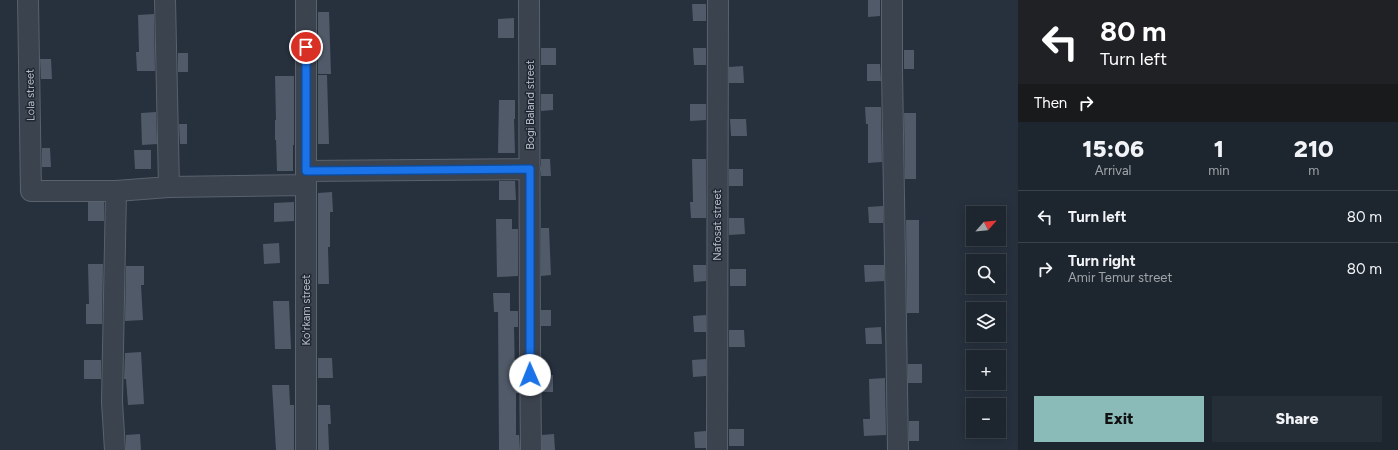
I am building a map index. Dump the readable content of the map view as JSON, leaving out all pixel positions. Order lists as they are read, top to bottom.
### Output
{
  "streets": {
    "street": [
      "Lola street",
      "Bogi Baland street",
      "Nafosat street",
      "Ko'rkam street"
    ]
  },
  "north": "top right",
  "page": {
    "turn": ["80 m", "Turn left"],
    "then": "Then",
    "eta": [
      "15:06",
      "Arrival",
      "1",
      "min",
      "210",
      "m"
    ],
    "list": [
      {
        "name": "Turn left",
        "value": "80 m"
      },
      {
        "name": "Turn right",
        "note": "Amir Temur street",
        "value": "80 m"
      }
    ],
    "map_buttons": ["+", "−"],
    "buttons": ["Exit", "Share"]
  }
}
